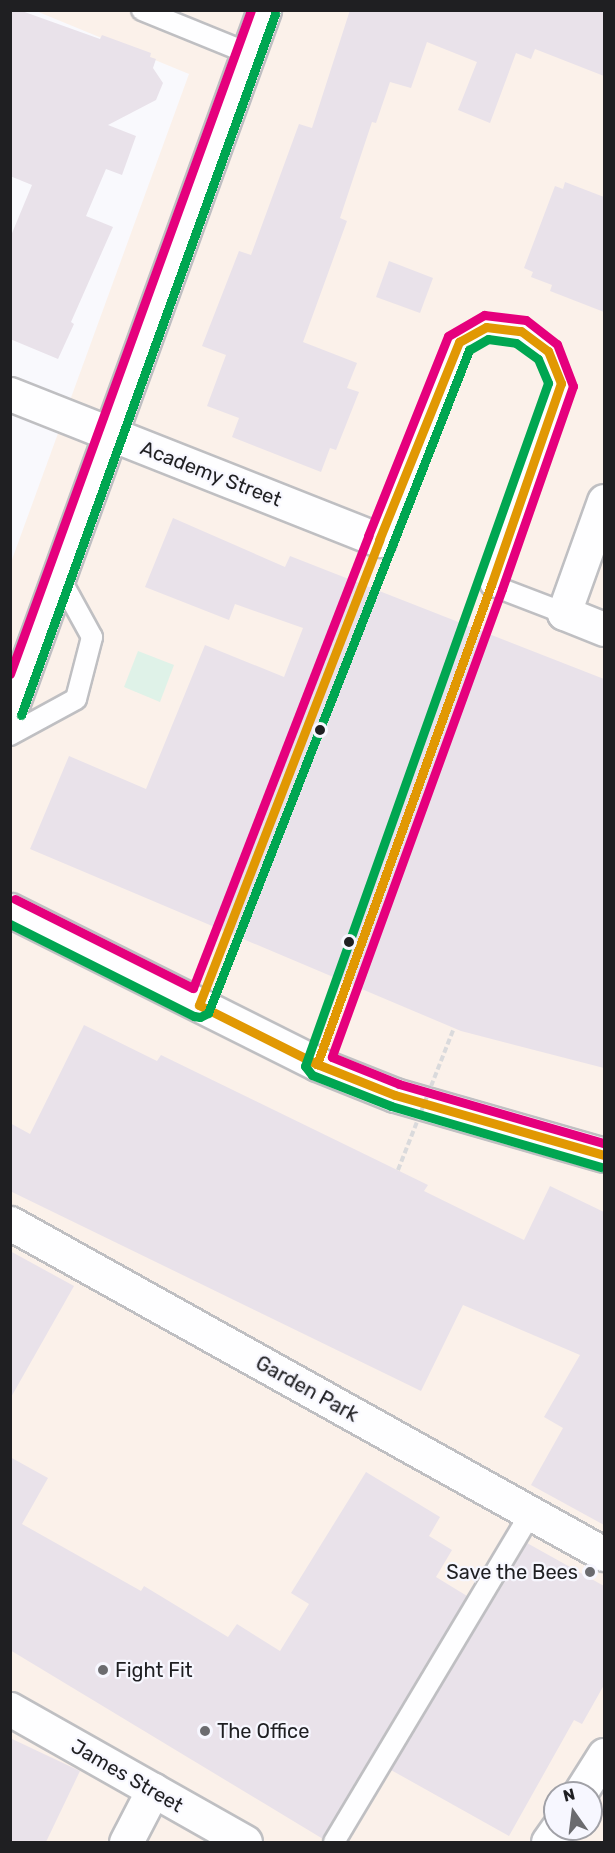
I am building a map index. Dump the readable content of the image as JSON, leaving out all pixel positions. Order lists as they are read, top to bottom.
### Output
{
  "streets": {
    "street": ["Academy Street", "Garden Park", "James Street"]
  },
  "places": ["Save the Bees", "Fight Fit", "The Office"],
  "north": "top"
}
